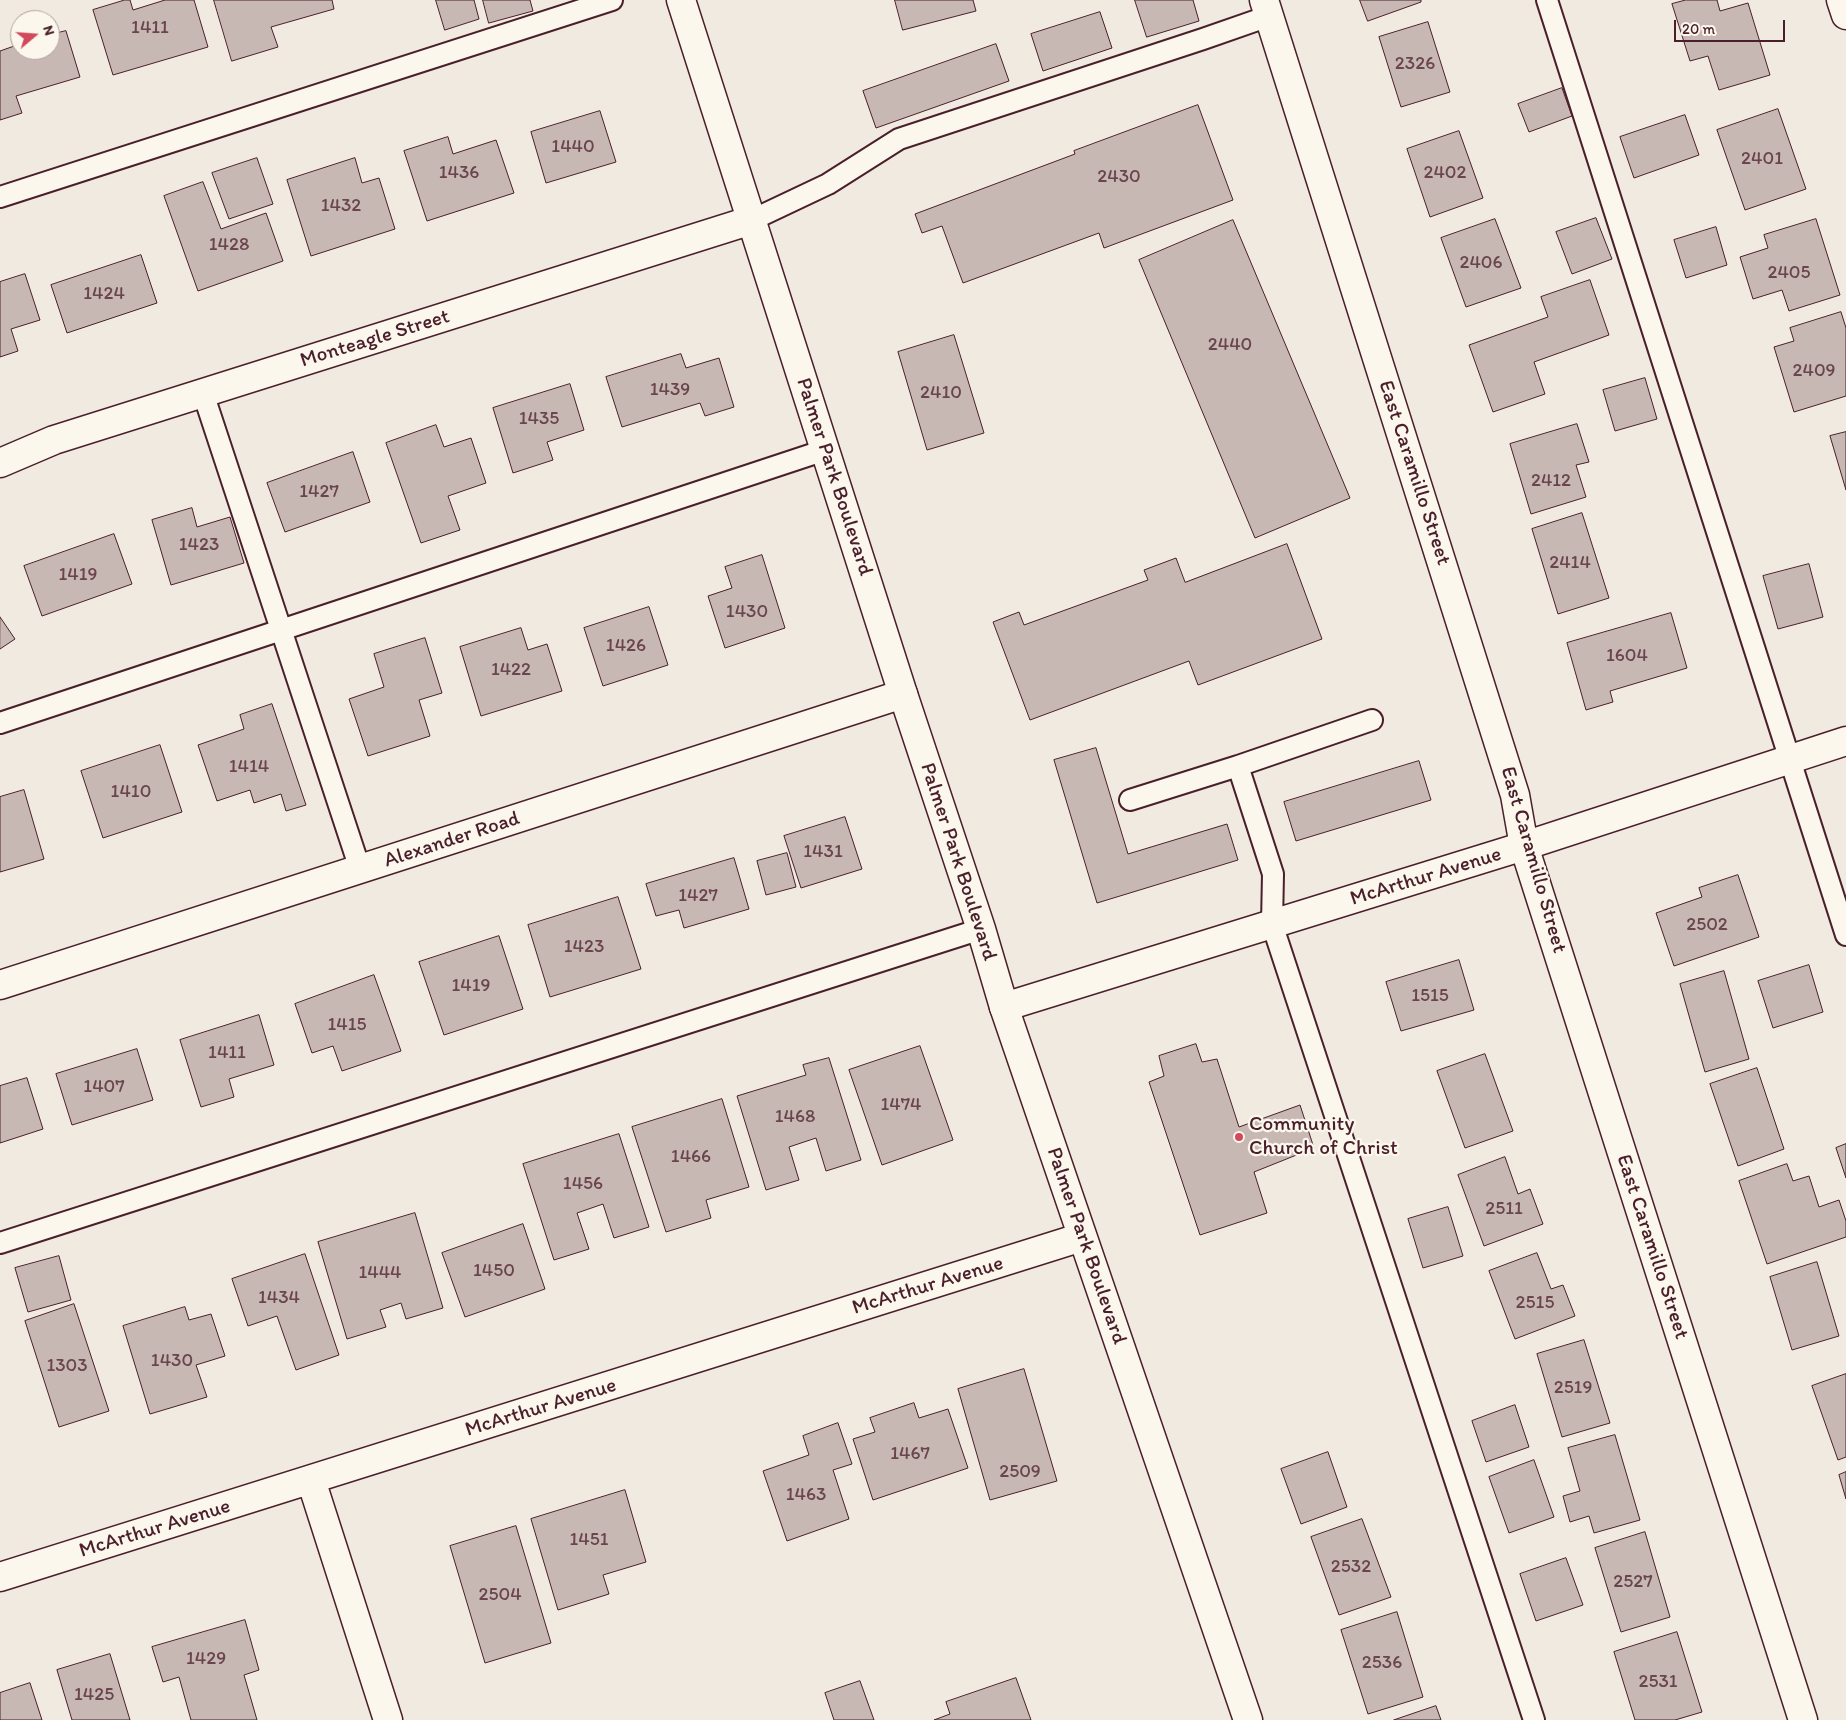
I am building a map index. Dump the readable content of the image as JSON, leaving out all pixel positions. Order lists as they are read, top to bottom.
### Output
{
  "streets": {
    "street": [
      "Monteagle Street",
      "East Caramillo Street",
      "Palmer Park Boulevard",
      "Alexander Road",
      "McArthur Avenue"
    ]
  },
  "crossings": [
    ["Monteagle Street", "Palmer Park Boulevard"],
    ["East Caramillo Street", "McArthur Avenue"],
    ["Palmer Park Boulevard", "Alexander Road"],
    ["Palmer Park Boulevard", "McArthur Avenue"]
  ],
  "places": ["Community Church of Christ"],
  "house_numbers": [
    "1411",
    "2326",
    "1440",
    "2401",
    "1436",
    "2402",
    "2430",
    "1432",
    "1428",
    "2406",
    "2405",
    "1424",
    "2440",
    "2409",
    "1439",
    "2410",
    "1435",
    "2412",
    "1427",
    "1423",
    "2414",
    "1419",
    "1430",
    "1426",
    "1604",
    "1422",
    "1414",
    "1410",
    "1431",
    "1427",
    "2502",
    "1423",
    "1419",
    "1515",
    "1415",
    "1411",
    "1407",
    "1474",
    "1468",
    "1466",
    "1456",
    "2511",
    "1450",
    "1444",
    "1434",
    "2515",
    "1430",
    "1303",
    "2519",
    "1467",
    "2509",
    "1463",
    "1451",
    "2532",
    "2527",
    "2504",
    "1429",
    "2536",
    "2531",
    "1425"
  ],
  "scale_bar": "20 m",
  "north": "right"
}
